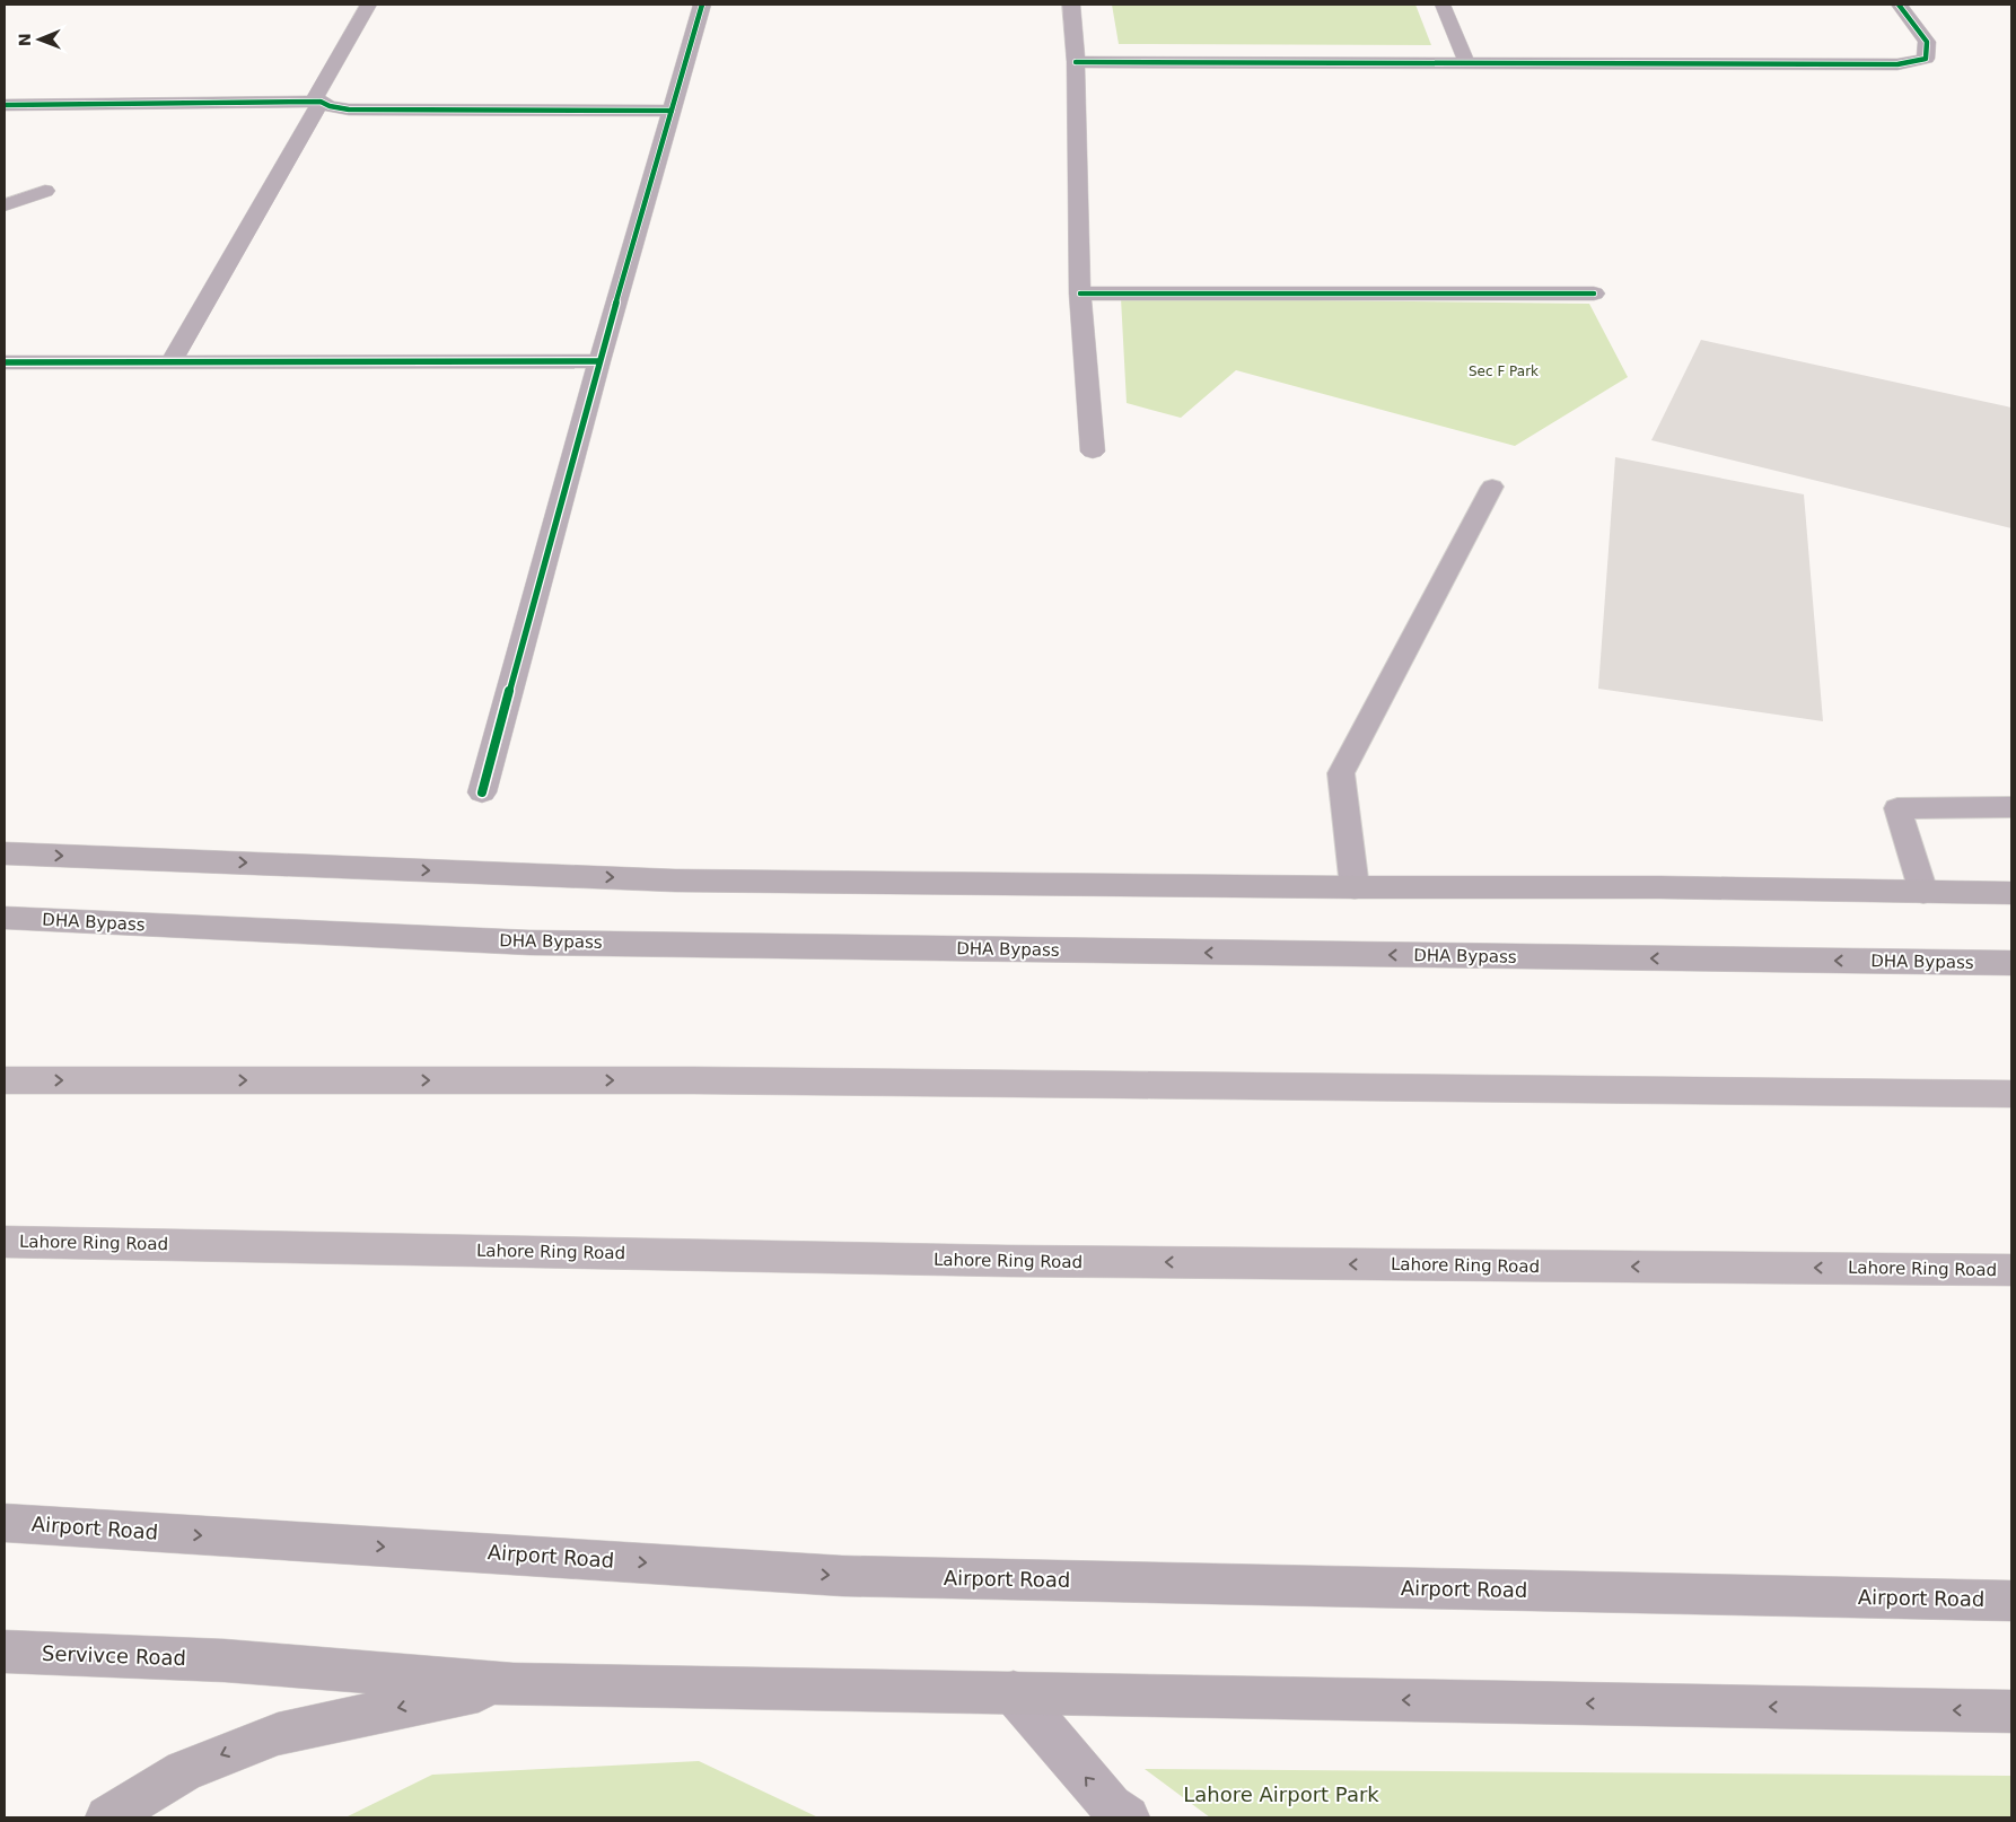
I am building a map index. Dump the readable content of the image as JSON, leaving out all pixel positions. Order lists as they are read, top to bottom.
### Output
{
  "streets": {
    "highway": ["Lahore Ring Road"],
    "main road": ["DHA Bypass", "Airport Road", "Servivce Road"]
  },
  "parks": ["Sec F Park", "Lahore Airport Park"],
  "north": "left"
}
